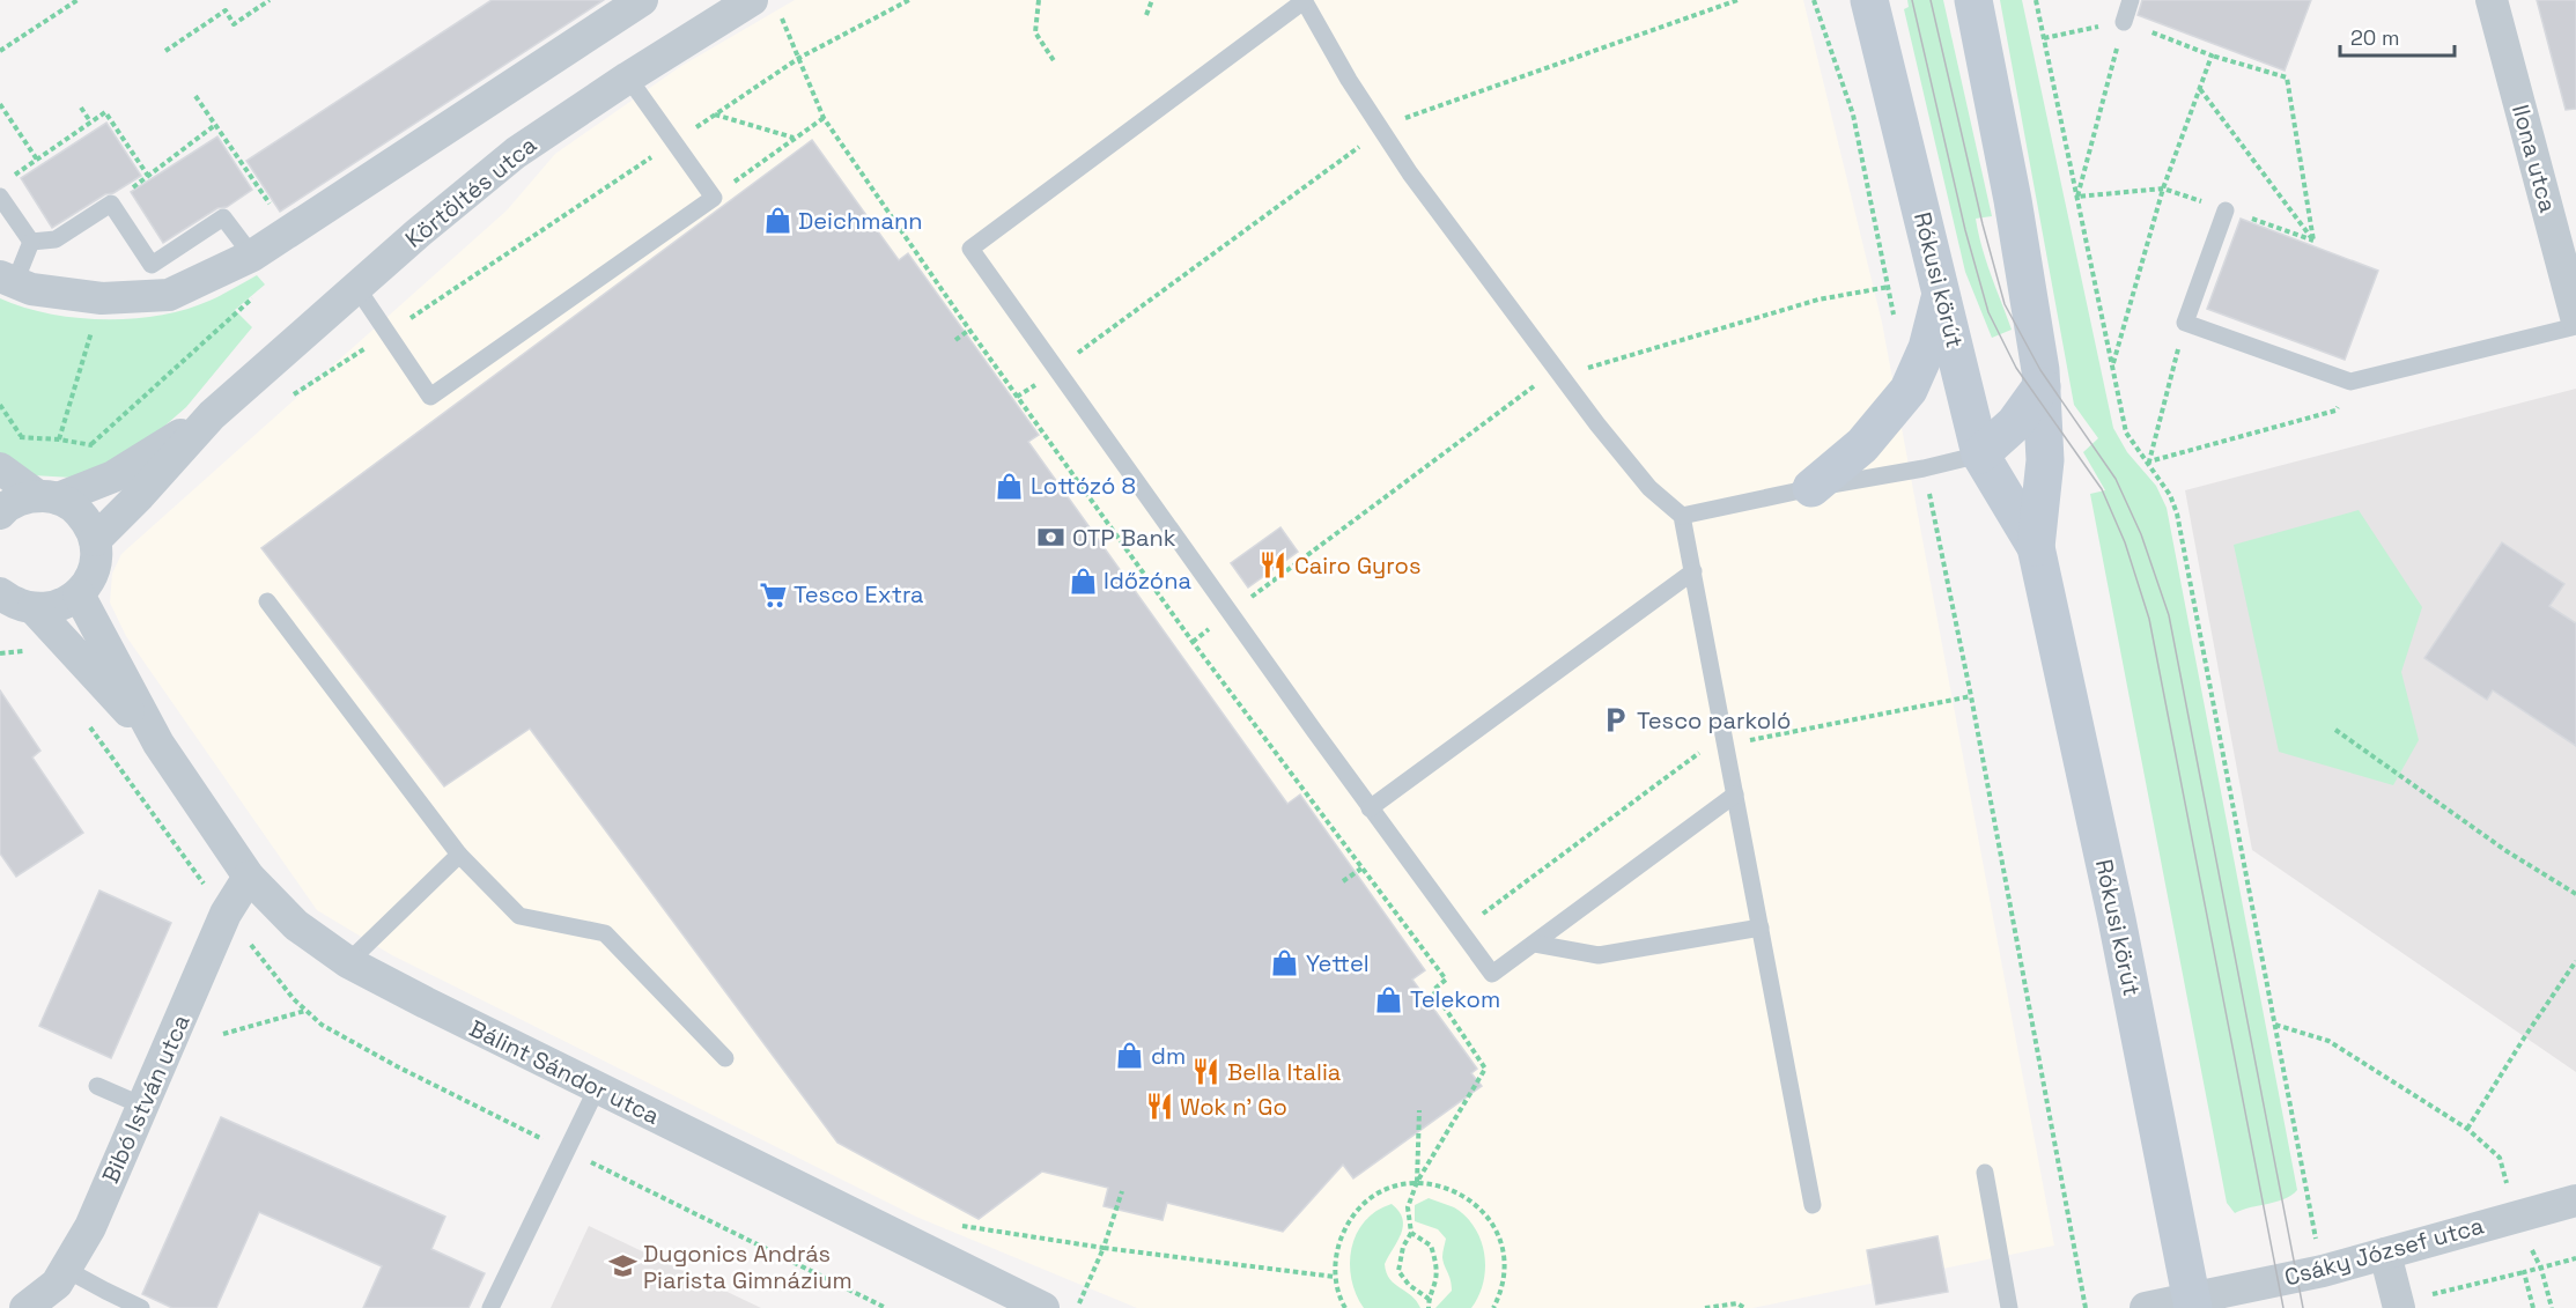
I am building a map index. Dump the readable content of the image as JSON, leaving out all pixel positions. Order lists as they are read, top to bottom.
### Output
{
  "streets": {
    "main road": ["Rókusi körút"],
    "street": [
      "Ilona utca",
      "Körtöltés utca",
      "Bálint Sándor utca",
      "Bibó István utca",
      "Csáky József utca"
    ]
  },
  "crossings": [
    ["Rókusi körút", "Csáky József utca"],
    ["Bálint Sándor utca", "Bibó István utca"]
  ],
  "places": {
    "shop": [
      "Deichmann",
      "Lottózó 8",
      "Időzóna",
      "Yettel",
      "Telekom",
      "dm"
    ],
    "bank": ["OTP Bank"],
    "restaurant": ["Cairo Gyros", "Bella Italia", "Wok n' Go"],
    "supermarket": ["Tesco Extra"],
    "parking": ["Tesco parkoló"],
    "school or university": ["Dugonics András Piarista Gimnázium"]
  },
  "scale_bar": "20 m"
}
